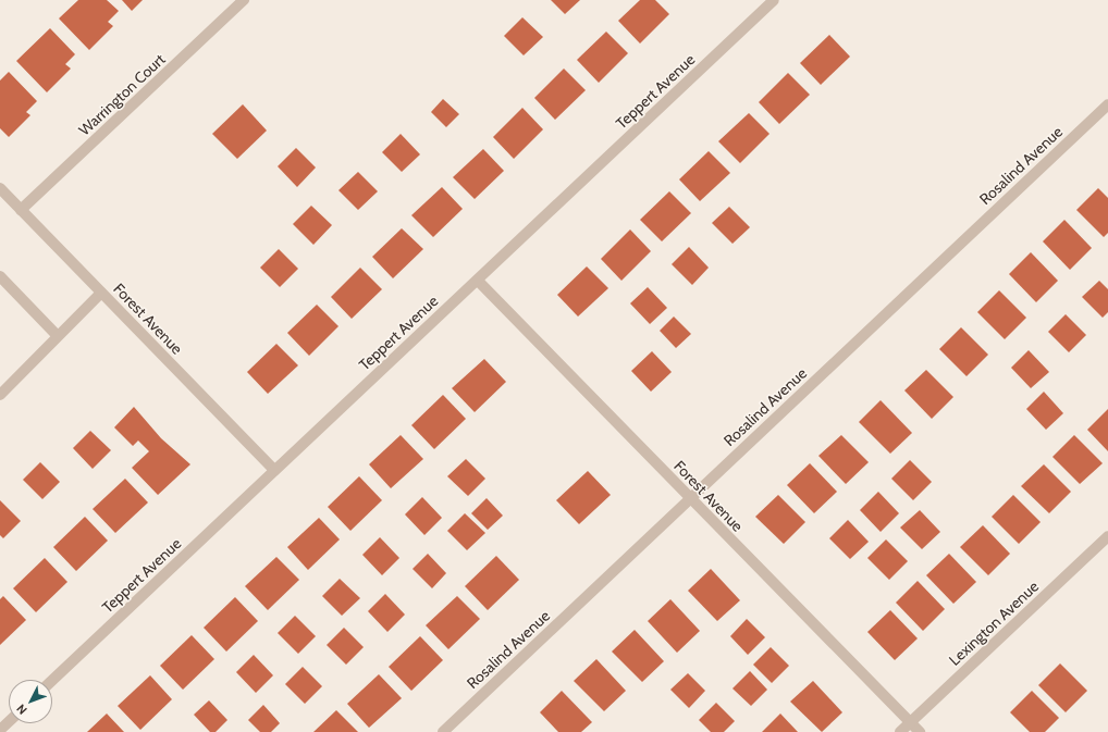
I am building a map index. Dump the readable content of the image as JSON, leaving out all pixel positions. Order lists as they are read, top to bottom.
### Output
{
  "streets": {
    "street": [
      "Teppert Avenue",
      "Warrington Court",
      "Rosalind Avenue",
      "Forest Avenue",
      "Lexington Avenue"
    ]
  },
  "crossings": [
    ["Teppert Avenue", "Forest Avenue"],
    ["Warrington Court", "Forest Avenue"],
    ["Rosalind Avenue", "Forest Avenue"],
    ["Forest Avenue", "Lexington Avenue"]
  ],
  "north": "bottom left"
}
